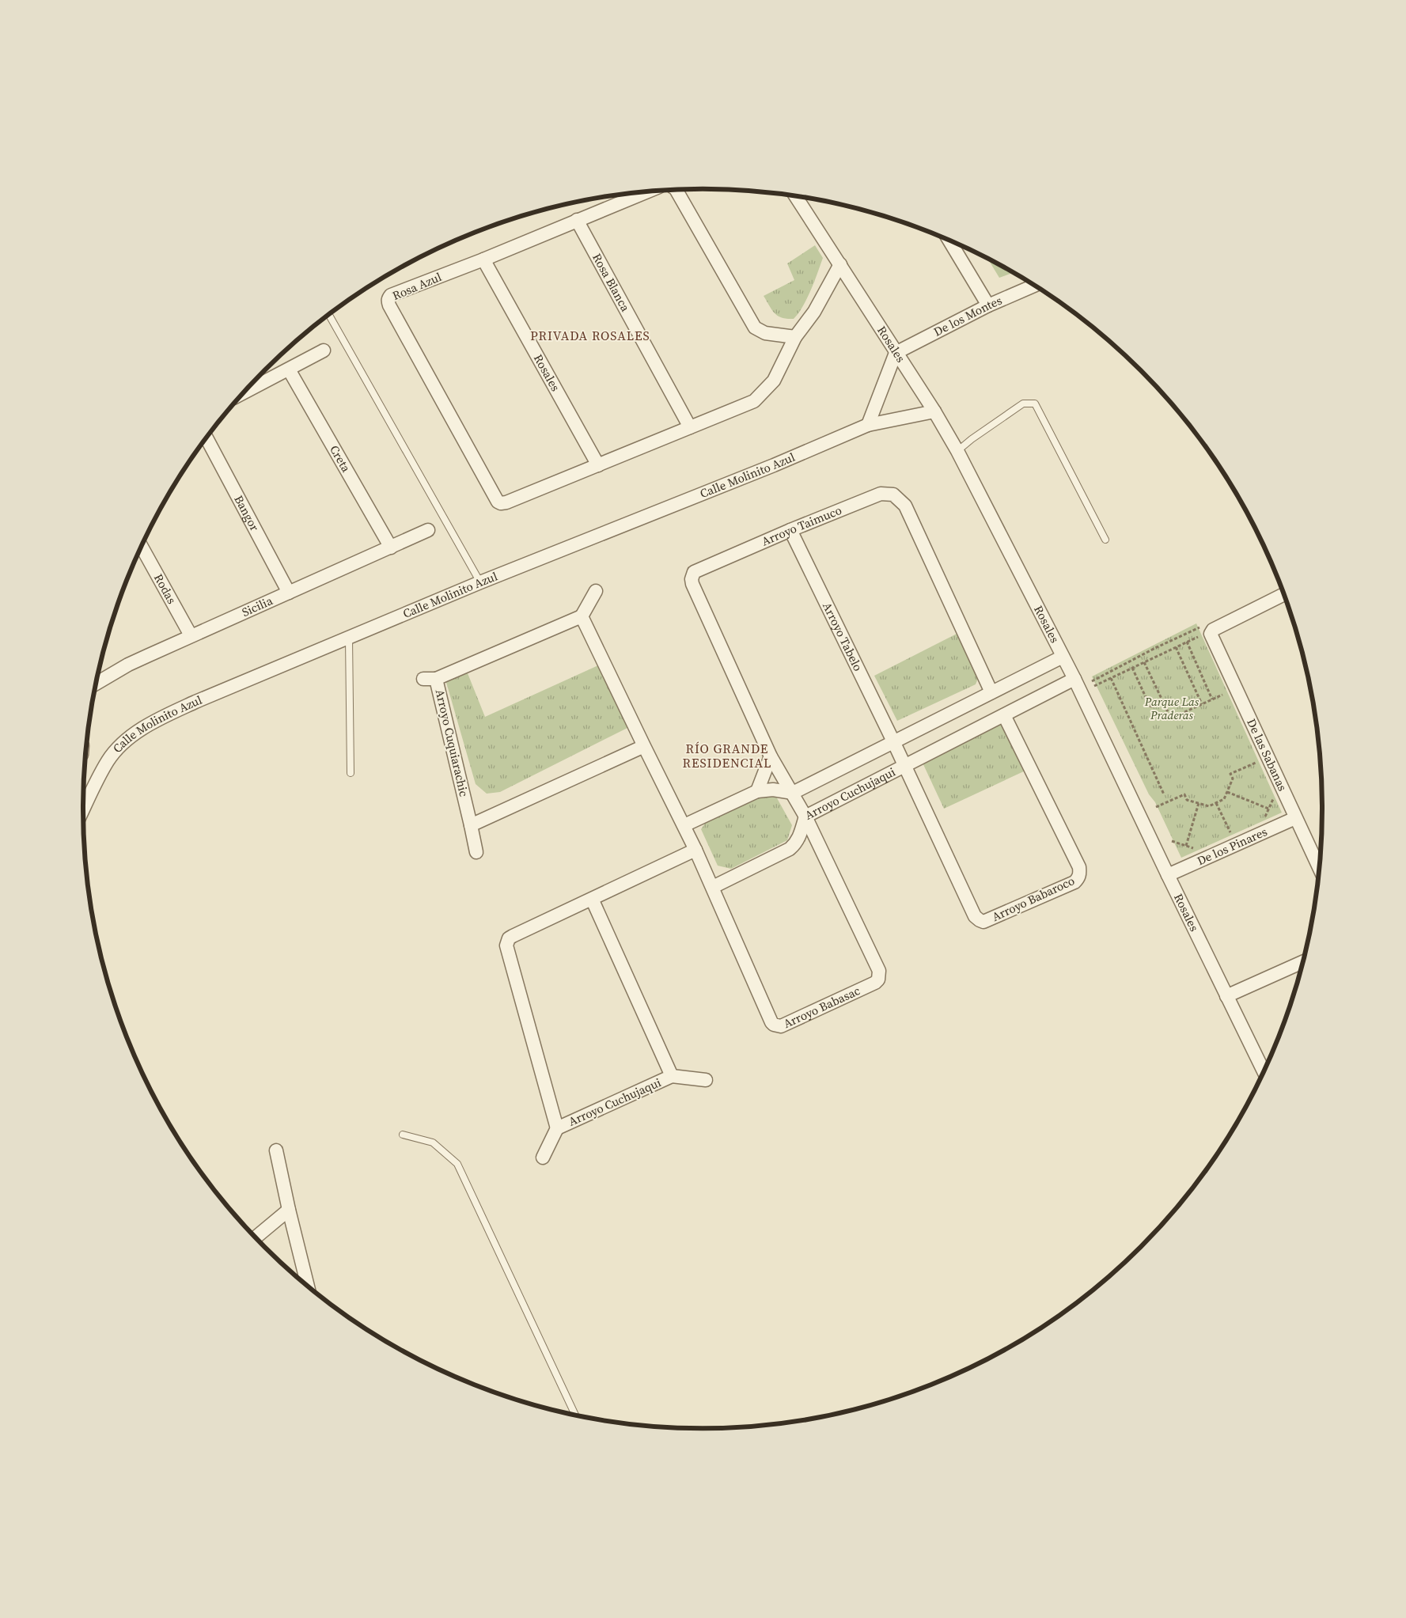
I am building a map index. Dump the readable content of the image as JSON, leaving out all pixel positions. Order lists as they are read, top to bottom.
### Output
{
  "streets": {
    "street": [
      "Rosa Blanca",
      "Rosa Azul",
      "De los Montes",
      "Rosales",
      "Creta",
      "Calle Molinito Azul",
      "Bangor",
      "Arroyo Taimuco",
      "Rodas",
      "Sicilia",
      "Arroyo Tabelo",
      "Arroyo Cuquiarachic",
      "De las Sabanas",
      "Arroyo Cuchujaqui",
      "De los Pinares",
      "Arroyo Babaroco",
      "Arroyo Babasac"
    ]
  },
  "crossings": [
    ["Rosa Blanca", "Rosa Azul"],
    ["Rosa Azul", "Rosales"],
    ["De los Montes", "Rosales"],
    ["Rosales", "Calle Molinito Azul"],
    ["Rosales", "Arroyo Cuchujaqui"],
    ["Rosales", "De los Pinares"],
    ["Creta", "Sicilia"],
    ["Bangor", "Sicilia"],
    ["Arroyo Taimuco", "Arroyo Tabelo"],
    ["Arroyo Taimuco", "Arroyo Cuchujaqui"],
    ["Arroyo Taimuco", "Arroyo Babasac"],
    ["Rodas", "Sicilia"],
    ["Arroyo Tabelo", "Arroyo Cuchujaqui"],
    ["Arroyo Tabelo", "Arroyo Babaroco"],
    ["De las Sabanas", "De los Pinares"],
    ["Arroyo Cuchujaqui", "Arroyo Babaroco"],
    ["Arroyo Cuchujaqui", "Arroyo Babasac"]
  ],
  "districts": ["PRIVADA ROSALES", "RÍO GRANDE RESIDENCIAL"],
  "parks": ["Parque Las Praderas"]
}
